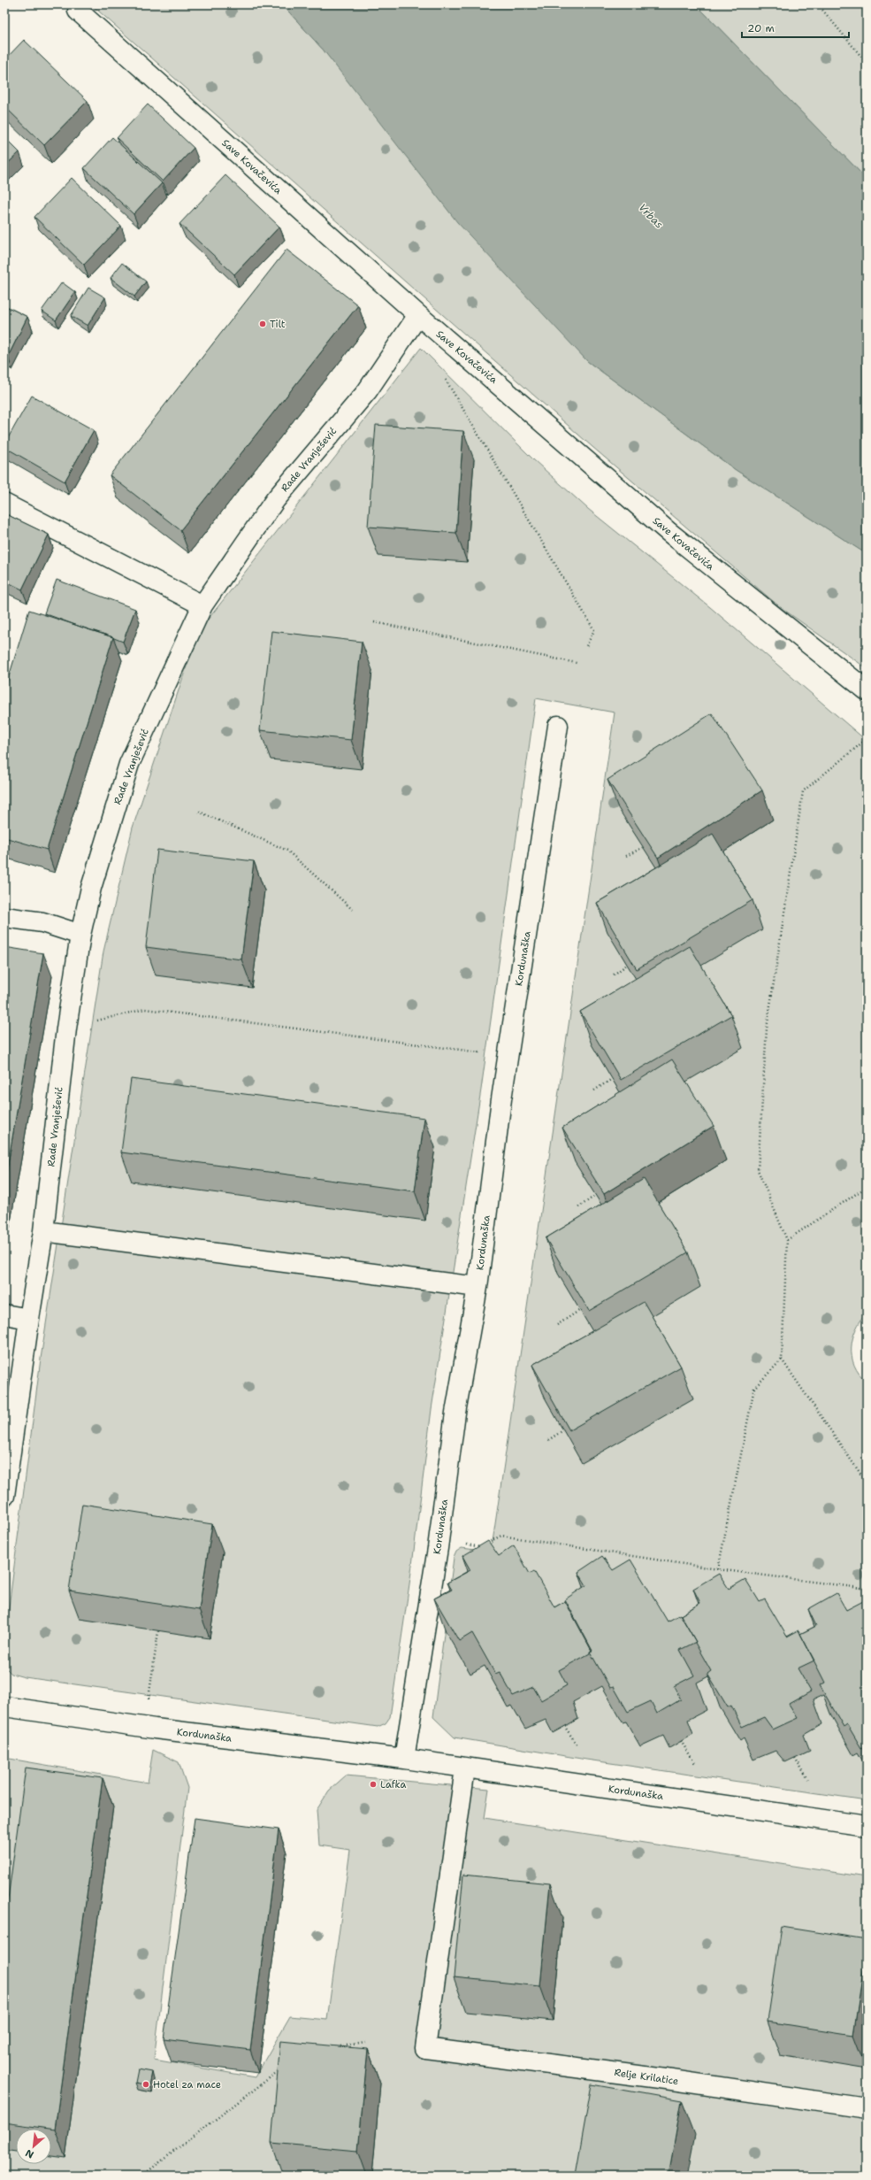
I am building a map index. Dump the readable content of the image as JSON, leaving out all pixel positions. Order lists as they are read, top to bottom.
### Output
{
  "streets": {
    "street": [
      "Save Kovačevića",
      "Rade Vranješević",
      "Kordunaška",
      "Relje Krilatice"
    ]
  },
  "crossings": [
    ["Save Kovačevića", "Rade Vranješević"],
    ["Kordunaška", "Relje Krilatice"]
  ],
  "water": ["Vrbas"],
  "places": ["Tilt", "Lafka", "Hotel za mace"],
  "scale_bar": "20 m",
  "north": "bottom left"
}
